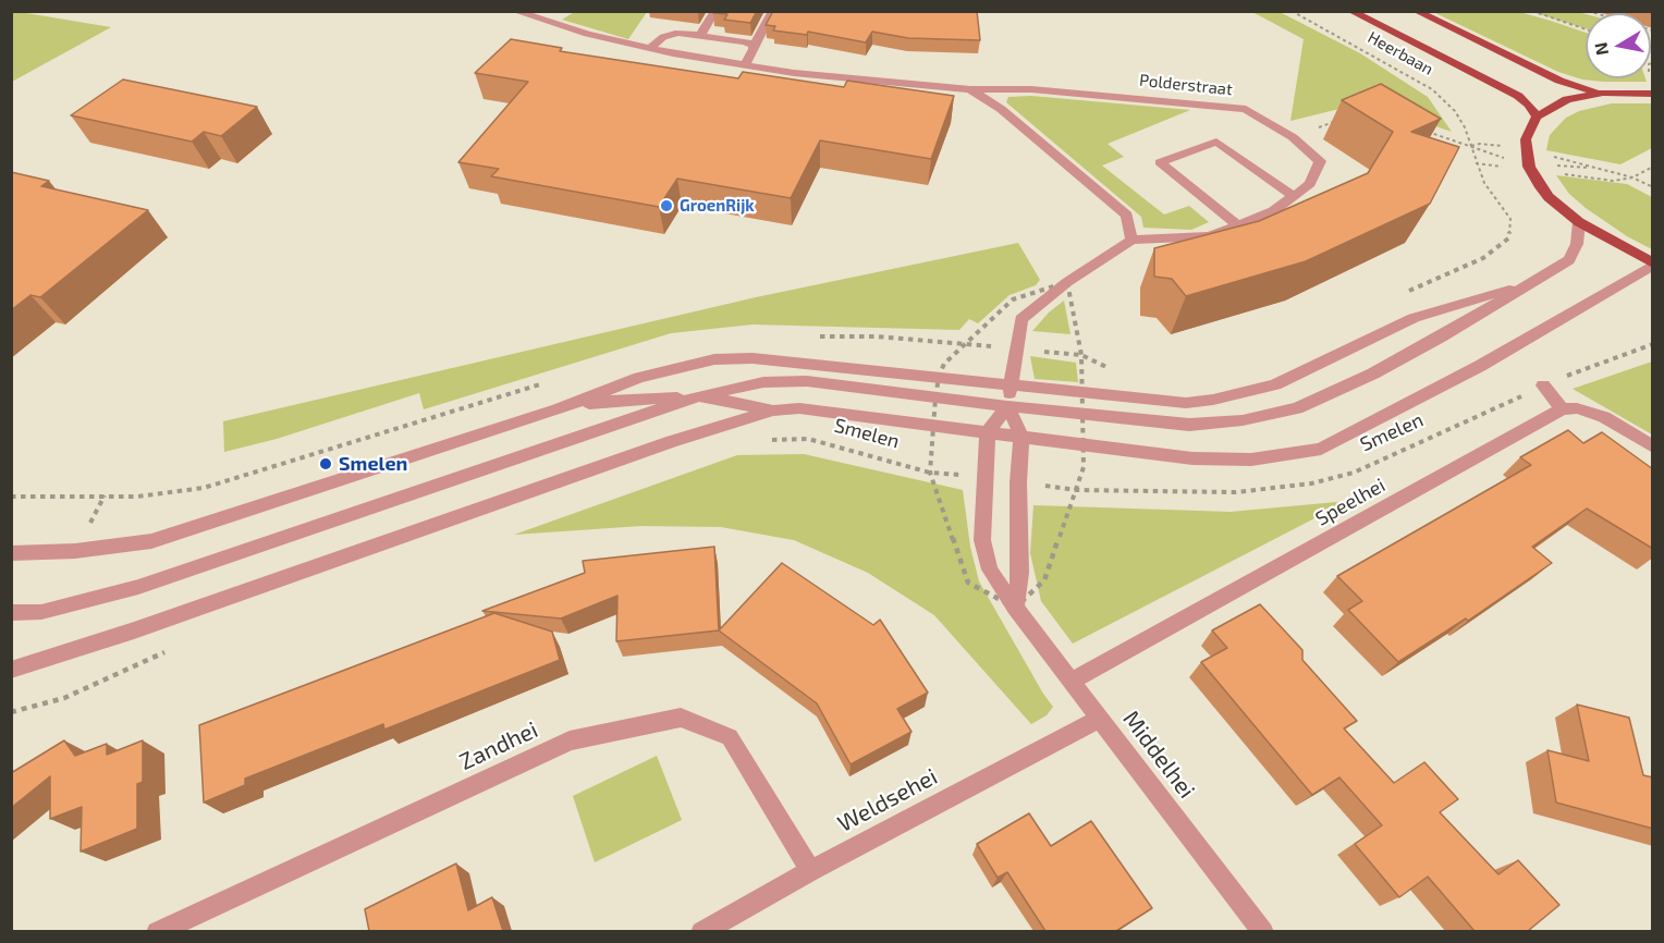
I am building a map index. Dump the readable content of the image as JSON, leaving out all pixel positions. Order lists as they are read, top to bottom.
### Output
{
  "streets": {
    "main road": ["Heerbaan"],
    "street": [
      "Polderstraat",
      "Smelen",
      "Speelhei",
      "Zandhei",
      "Middelhei",
      "Weldsehei"
    ]
  },
  "crossings": [
    ["Smelen", "Middelhei"],
    ["Speelhei", "Middelhei"],
    ["Zandhei", "Weldsehei"],
    ["Middelhei", "Weldsehei"]
  ],
  "places": ["GroenRijk", "Smelen"],
  "north": "left"
}
